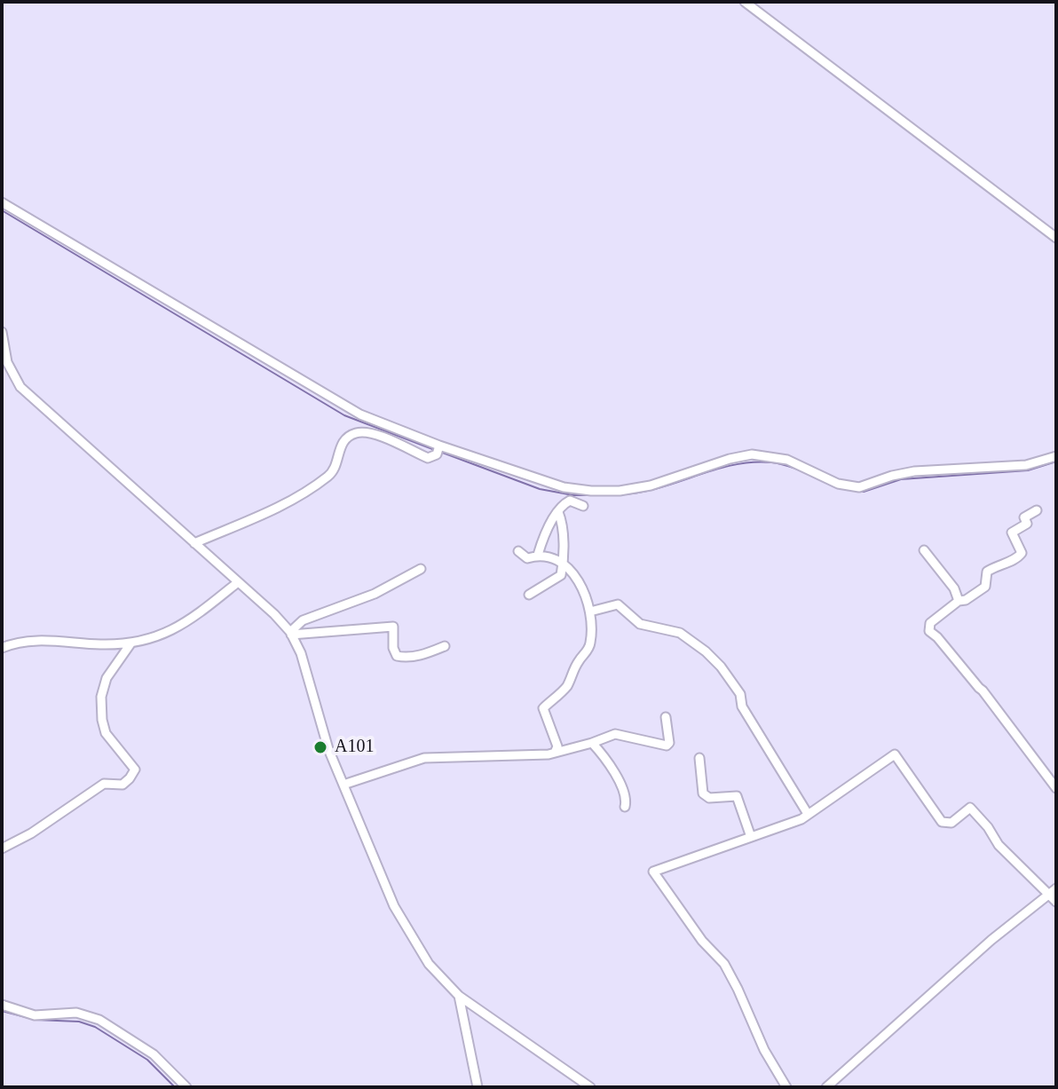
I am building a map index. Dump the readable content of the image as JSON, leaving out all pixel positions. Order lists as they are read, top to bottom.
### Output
{
  "places": ["A101"]
}
